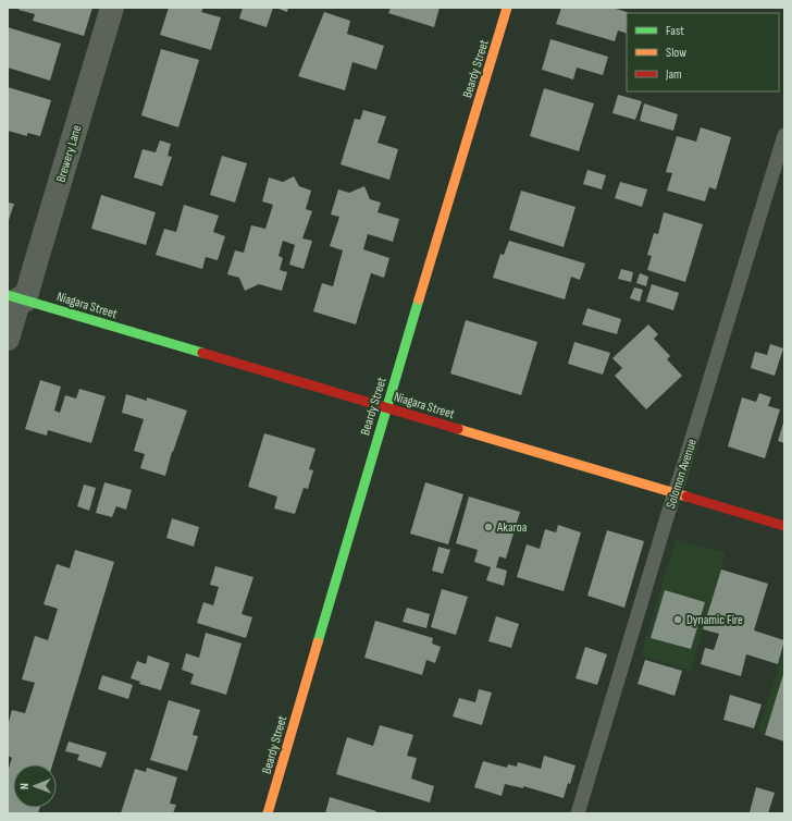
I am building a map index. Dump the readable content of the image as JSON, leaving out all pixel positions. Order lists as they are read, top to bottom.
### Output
{
  "streets": {
    "street": ["Beardy Street", "Brewery Lane", "Niagara Street"],
    "lane": ["Solomon Avenue"]
  },
  "crossings": [
    ["Beardy Street", "Niagara Street"],
    ["Brewery Lane", "Niagara Street"],
    ["Niagara Street", "Solomon Avenue"]
  ],
  "places": ["Akaroa", "Dynamic Fire"],
  "legend": ["Fast", "Slow", "Jam"],
  "north": "left"
}
